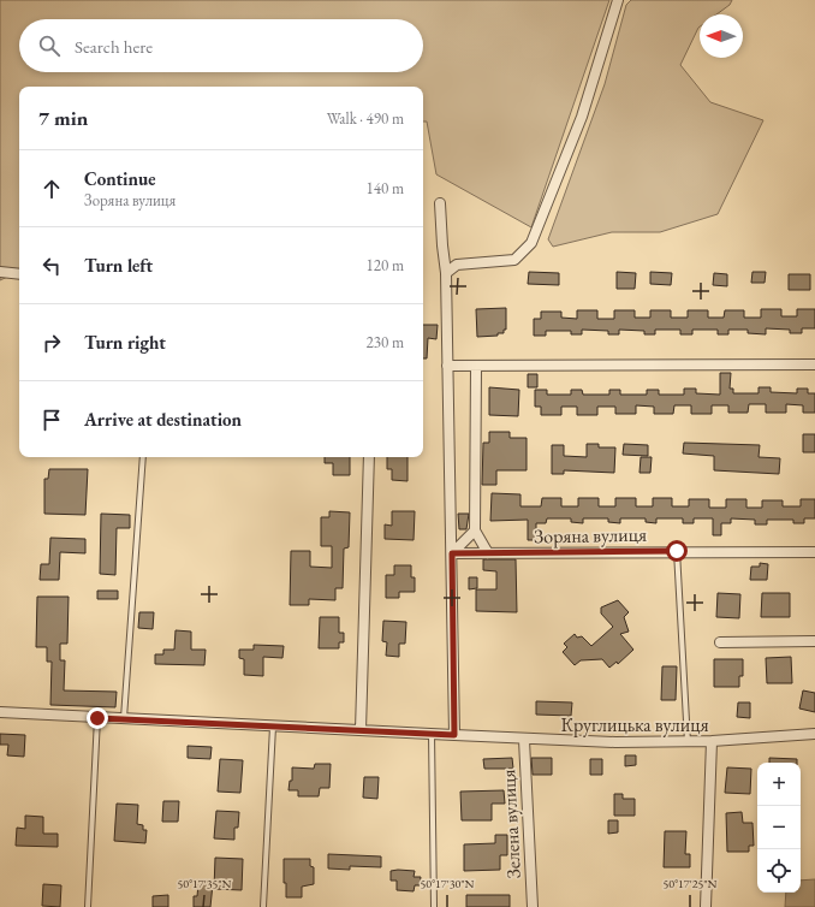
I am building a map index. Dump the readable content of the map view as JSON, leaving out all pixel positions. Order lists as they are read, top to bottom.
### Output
{
  "streets": {
    "street": ["Зоряна вулиця", "Круглицька вулиця", "Зелена вулиця"]
  },
  "crossings": [
    ["Круглицька вулиця", "Зелена вулиця"]
  ],
  "north": "left",
  "page": {
    "search": "Search here",
    "heading": ["7 min", "Walk · 490 m"],
    "list": [
      ["Continue", "Зоряна вулиця", "140 m"],
      ["Turn left", "120 m"],
      ["Turn right", "230 m"],
      "Arrive at destination"
    ],
    "map_buttons": ["+", "−"]
  },
  "coordinates": ["50°17'35\"N", "50°17'30\"N", "50°17'25\"N"]
}
